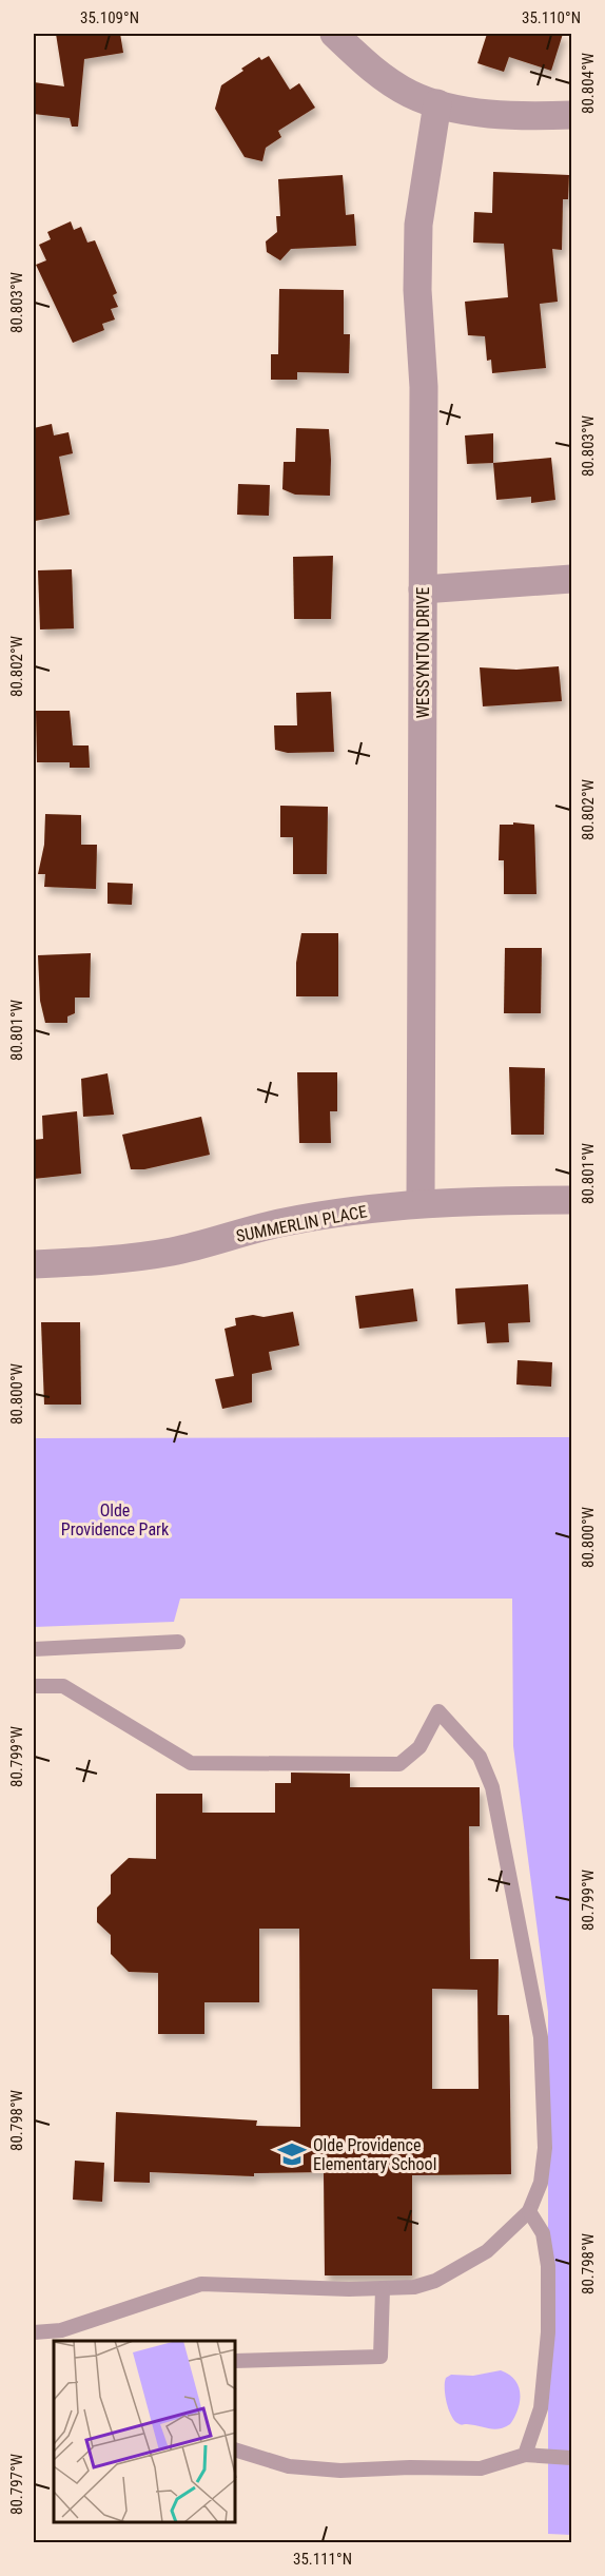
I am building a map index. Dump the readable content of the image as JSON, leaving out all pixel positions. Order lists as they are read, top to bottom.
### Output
{
  "streets": {
    "street": ["WESSYNTON DRIVE", "SUMMERLIN PLACE"]
  },
  "crossings": [
    ["WESSYNTON DRIVE", "SUMMERLIN PLACE"]
  ],
  "parks": ["Olde Providence Park"],
  "places": {
    "school or university": ["Olde Providence Elementary School"]
  },
  "coordinates": [
    "35.109°N",
    "35.110°N",
    "80.804°W",
    "80.803°W",
    "80.802°W",
    "80.801°W",
    "80.800°W",
    "80.799°W",
    "80.798°W",
    "80.797°W",
    "35.111°N"
  ]
}
